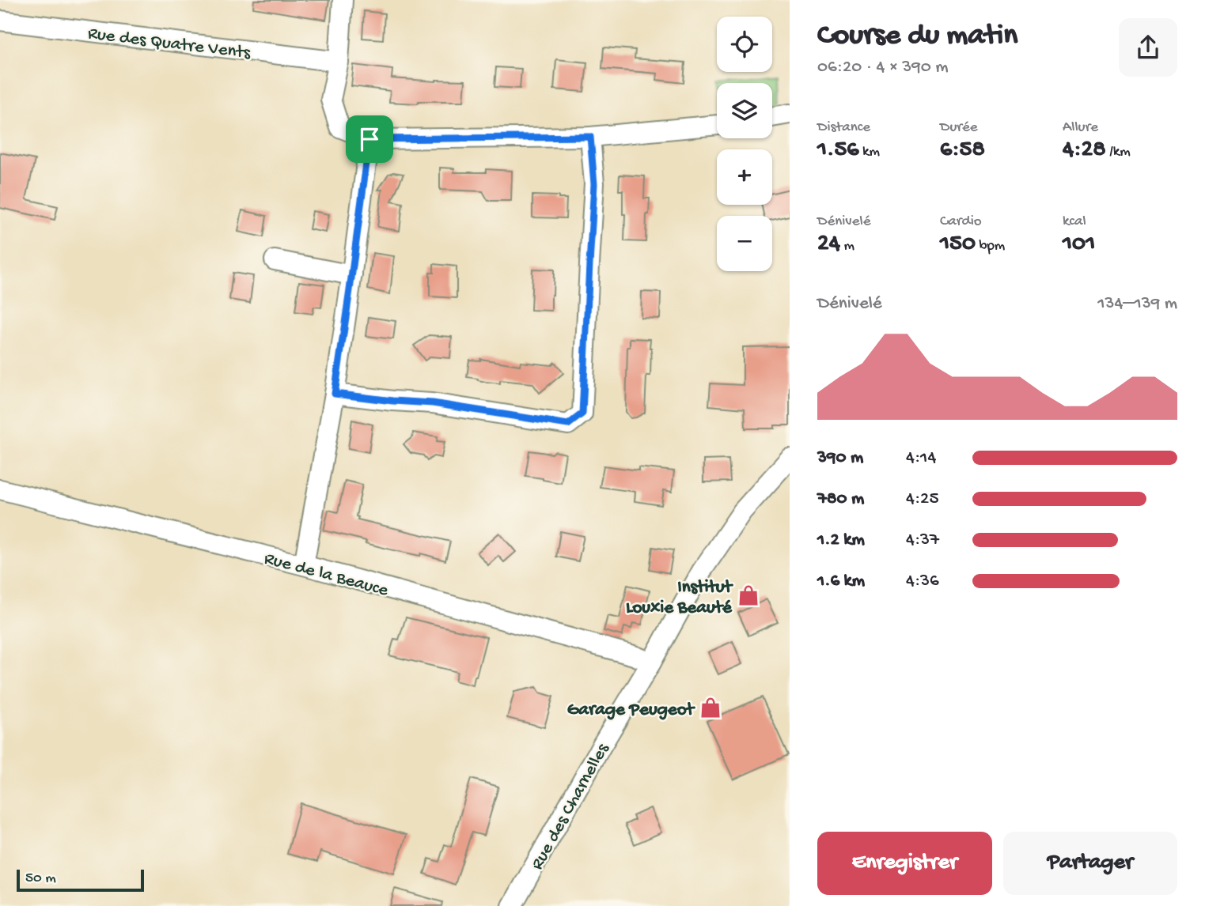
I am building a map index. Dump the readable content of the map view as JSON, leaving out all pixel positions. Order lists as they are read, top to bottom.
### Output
{
  "streets": {
    "street": ["Rue des Quatre Vents", "Rue de la Beauce", "Rue des Charnelles"]
  },
  "crossings": [
    ["Rue de la Beauce", "Rue des Charnelles"]
  ],
  "places": {
    "shop": ["Institut Louxie Beauté", "Garage Peugeot"]
  },
  "scale_bar": "50 m",
  "page": {
    "heading": ["Course du matin", "06:20 · 4 × 390 m"],
    "map_buttons": ["+", "−"],
    "stats": [
      ["Distance", "1.56 km"],
      ["Durée", "6:58"],
      ["Allure", "4:28 /km"],
      ["Dénivelé", "24 m"],
      ["Cardio", "150 bpm"],
      ["kcal", "101"]
    ],
    "chart": ["Dénivelé", "134–139 m"],
    "list": [
      {
        "name": "390 m",
        "note": "4:14"
      },
      {
        "name": "780 m",
        "note": "4:25"
      },
      {
        "name": "1.2 km",
        "note": "4:37"
      },
      {
        "name": "1.6 km",
        "note": "4:36"
      }
    ],
    "buttons": ["Enregistrer", "Partager"],
    "scale": "50 m"
  }
}
